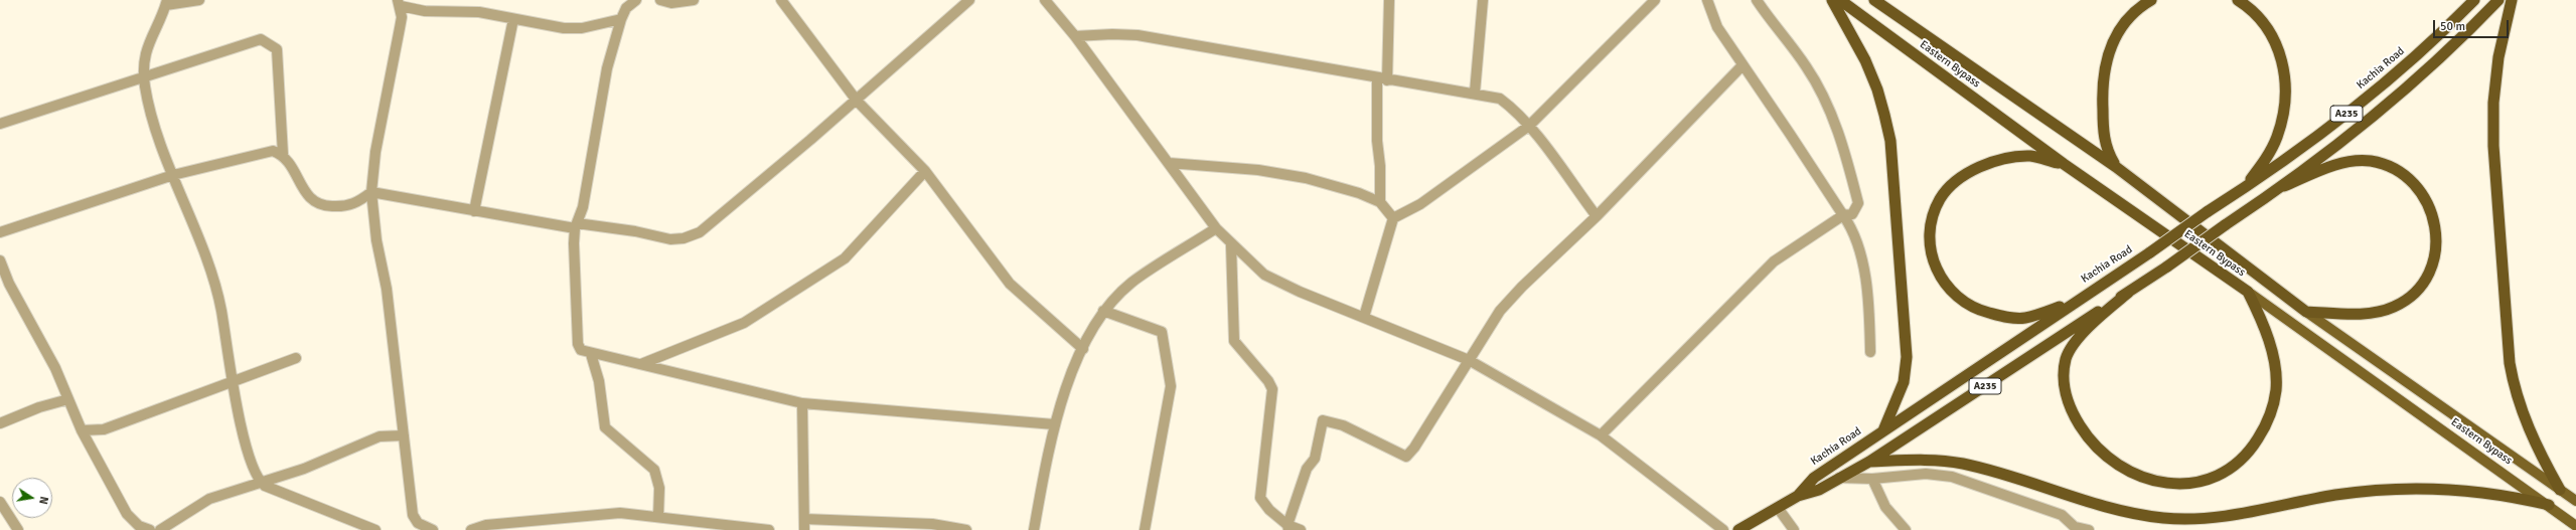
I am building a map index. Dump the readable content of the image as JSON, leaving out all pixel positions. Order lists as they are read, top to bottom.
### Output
{
  "streets": {
    "highway": ["Eastern Bypass", "Kachia Road", "A235"]
  },
  "crossings": [
    ["Kachia Road", "A235"]
  ],
  "scale_bar": "50 m",
  "north": "right"
}
